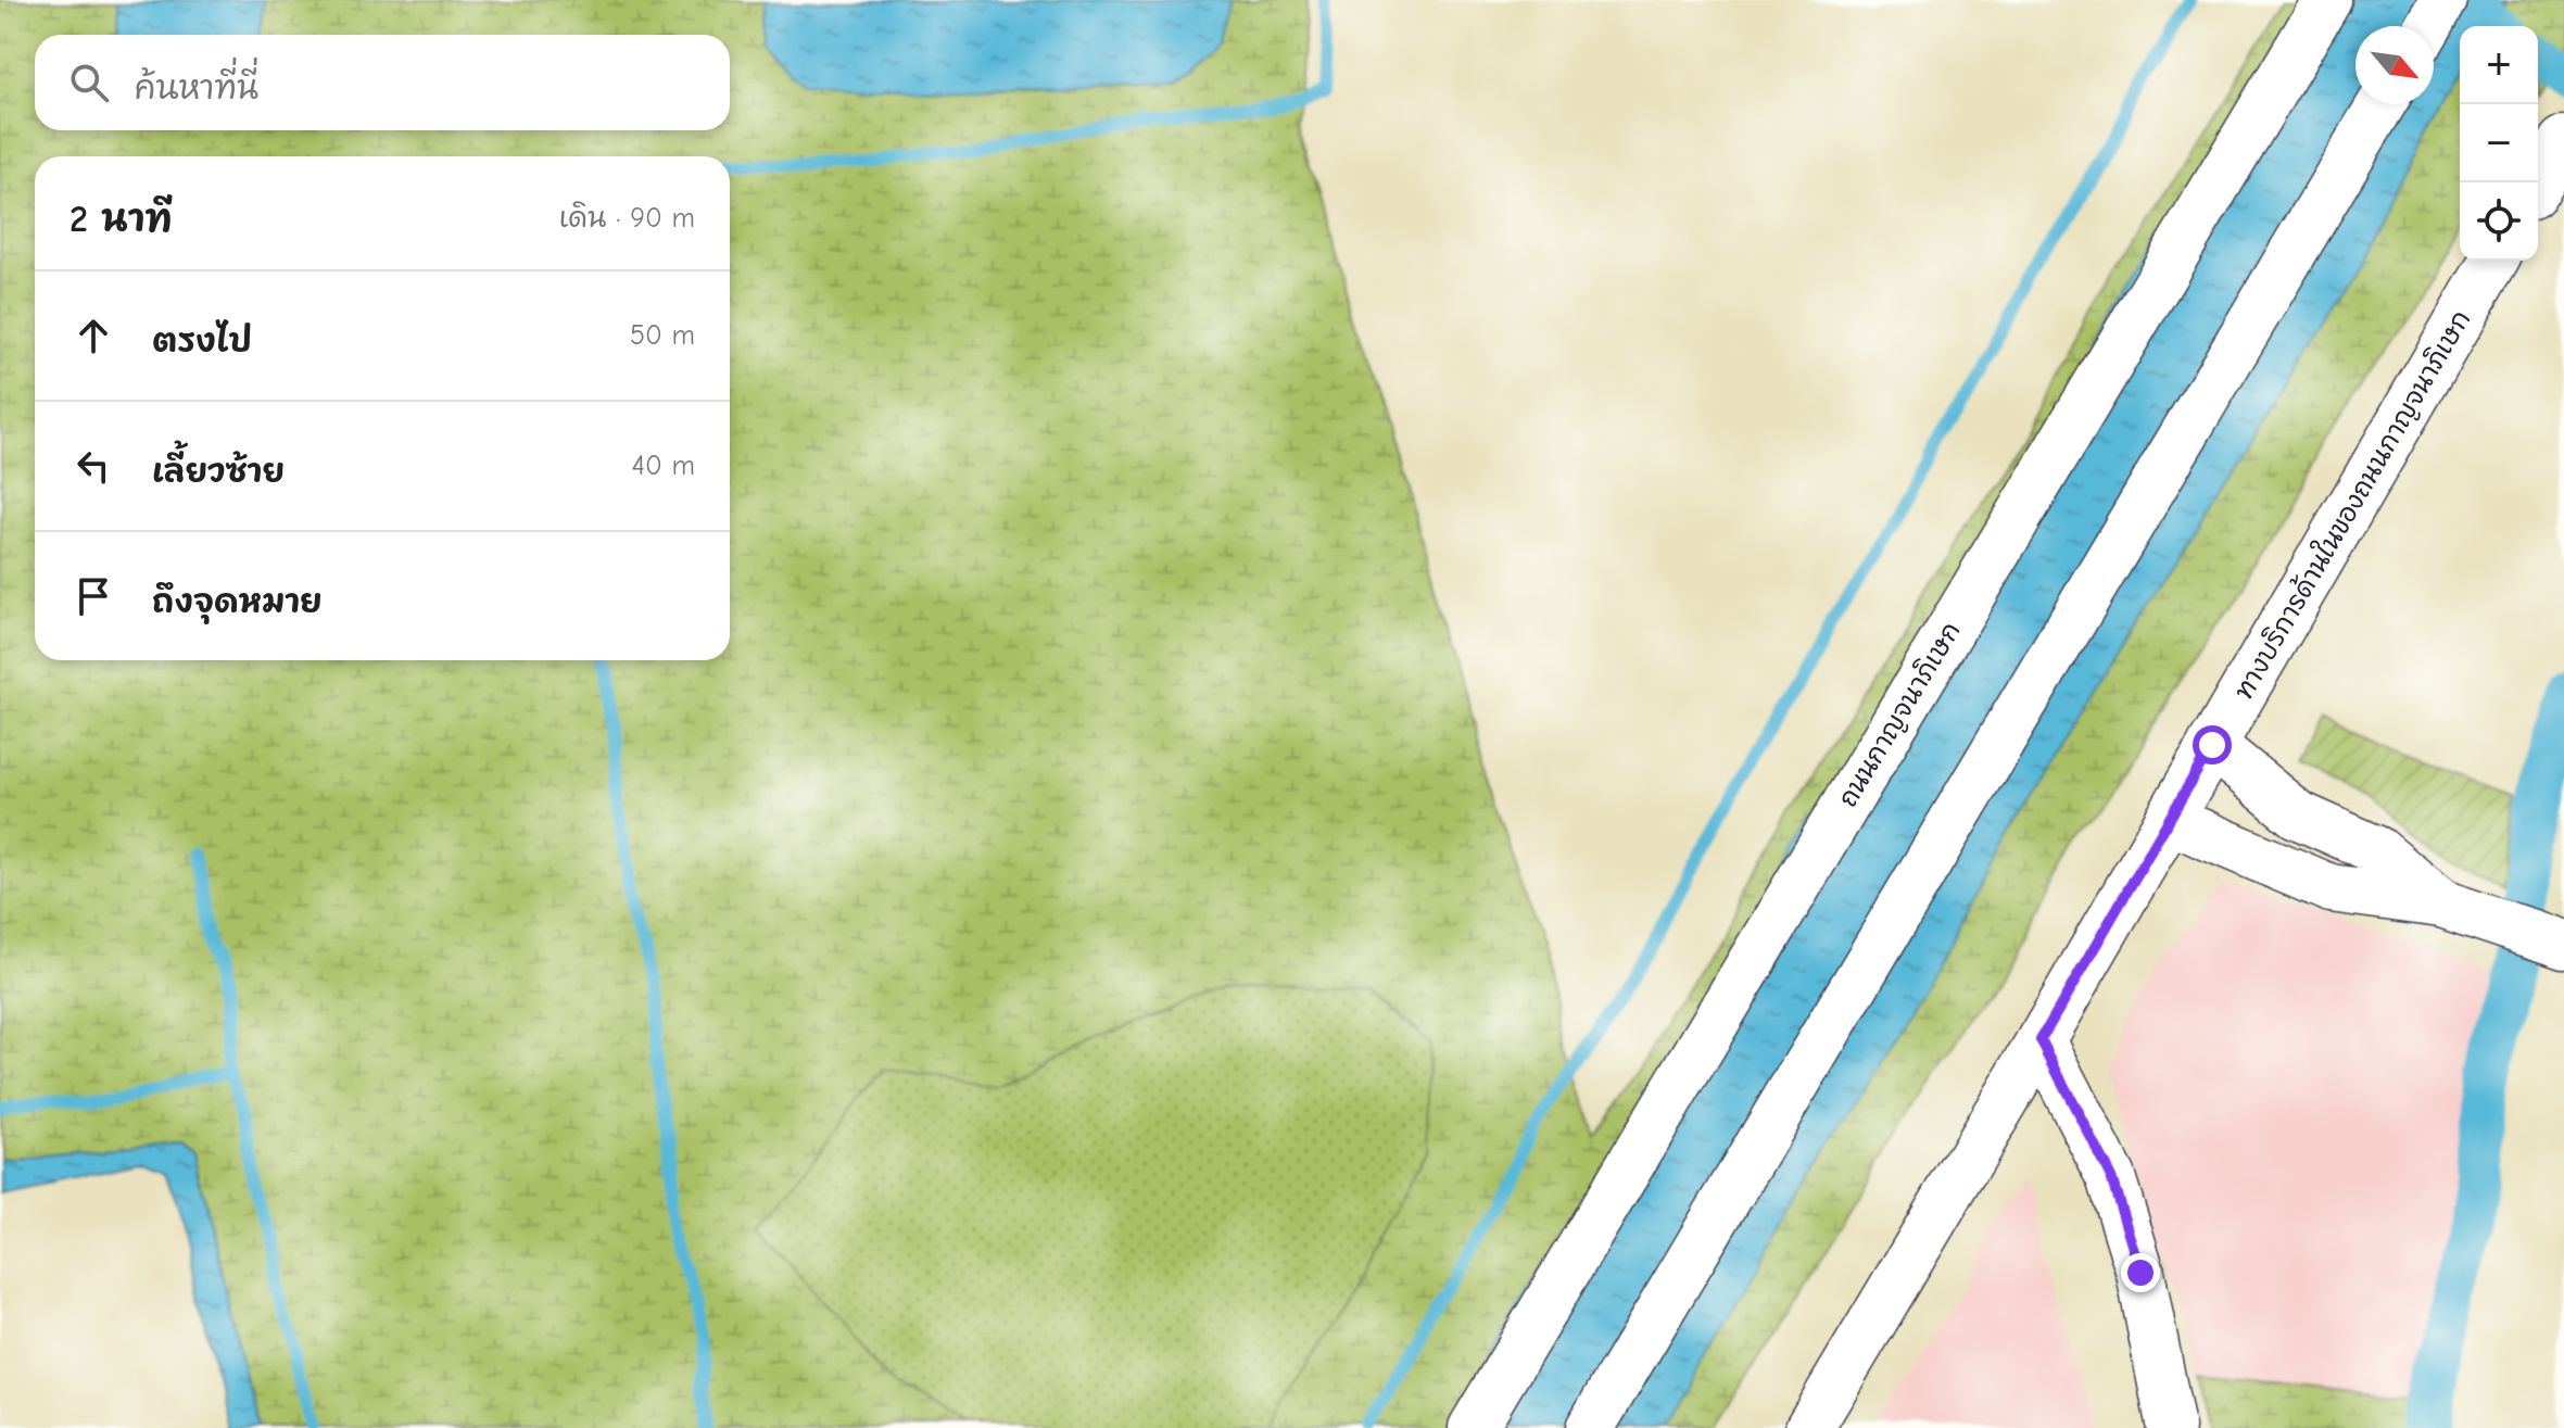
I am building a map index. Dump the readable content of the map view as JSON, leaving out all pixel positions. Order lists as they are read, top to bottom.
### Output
{
  "streets": {
    "main road": ["ทางบริการด้านในของถนนกาญจนาภิเษก", "ถนนกาญจนาภิเษก"]
  },
  "north": "bottom right",
  "page": {
    "map_buttons": ["+", "−"],
    "search": "ค้นหาที่นี่",
    "heading": ["2 นาที", "เดิน · 90 m"],
    "list": [
      ["ตรงไป", "50 m"],
      ["เลี้ยวซ้าย", "40 m"],
      "ถึงจุดหมาย"
    ]
  }
}
